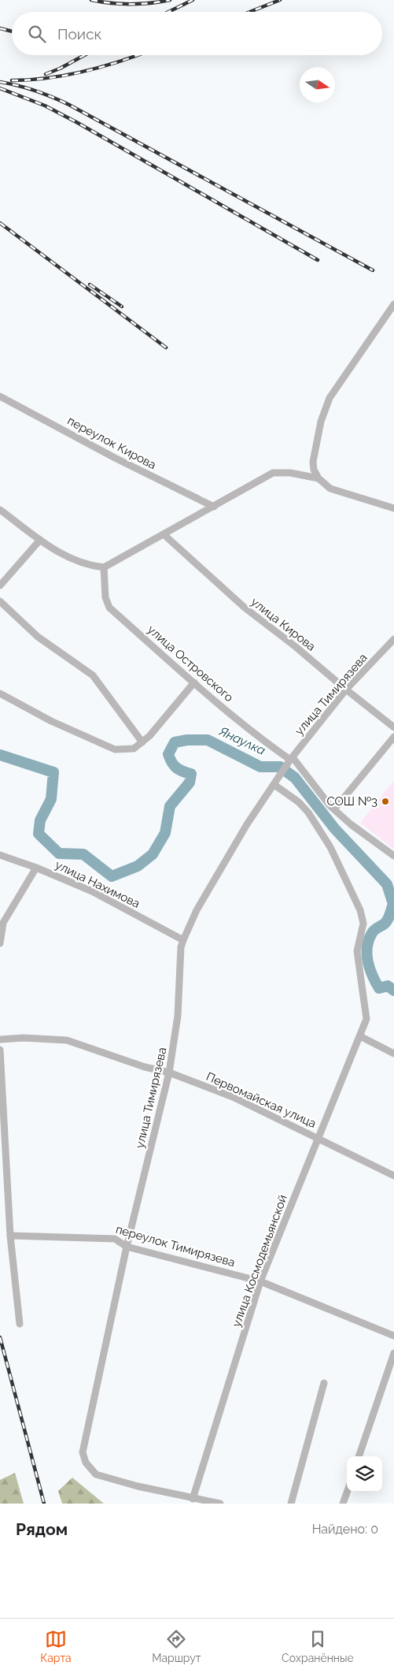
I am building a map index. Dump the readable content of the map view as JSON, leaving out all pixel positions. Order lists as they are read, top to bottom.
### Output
{
  "streets": {
    "street": [
      "переулок Кирова",
      "улица Кирова",
      "улица Островского",
      "улица Тимирязева",
      "улица Нахимова",
      "Первомайская улица",
      "переулок Тимирязева",
      "улица Космодемьянской"
    ]
  },
  "crossings": [
    ["улица Кирова", "улица Тимирязева"],
    ["улица Островского", "улица Тимирязева"],
    ["улица Тимирязева", "улица Нахимова"],
    ["улица Тимирязева", "Первомайская улица"],
    ["улица Тимирязева", "переулок Тимирязева"],
    ["улица Тимирязева", "улица Космодемьянской"],
    ["Первомайская улица", "улица Космодемьянской"],
    ["переулок Тимирязева", "улица Космодемьянской"]
  ],
  "water": ["Янаулка"],
  "places": ["СОШ №3"],
  "north": "right",
  "page": {
    "search": "Поиск",
    "heading": ["Рядом", "Найдено: 0"],
    "nav": ["Карта", "Маршрут", "Сохранённые"]
  }
}
